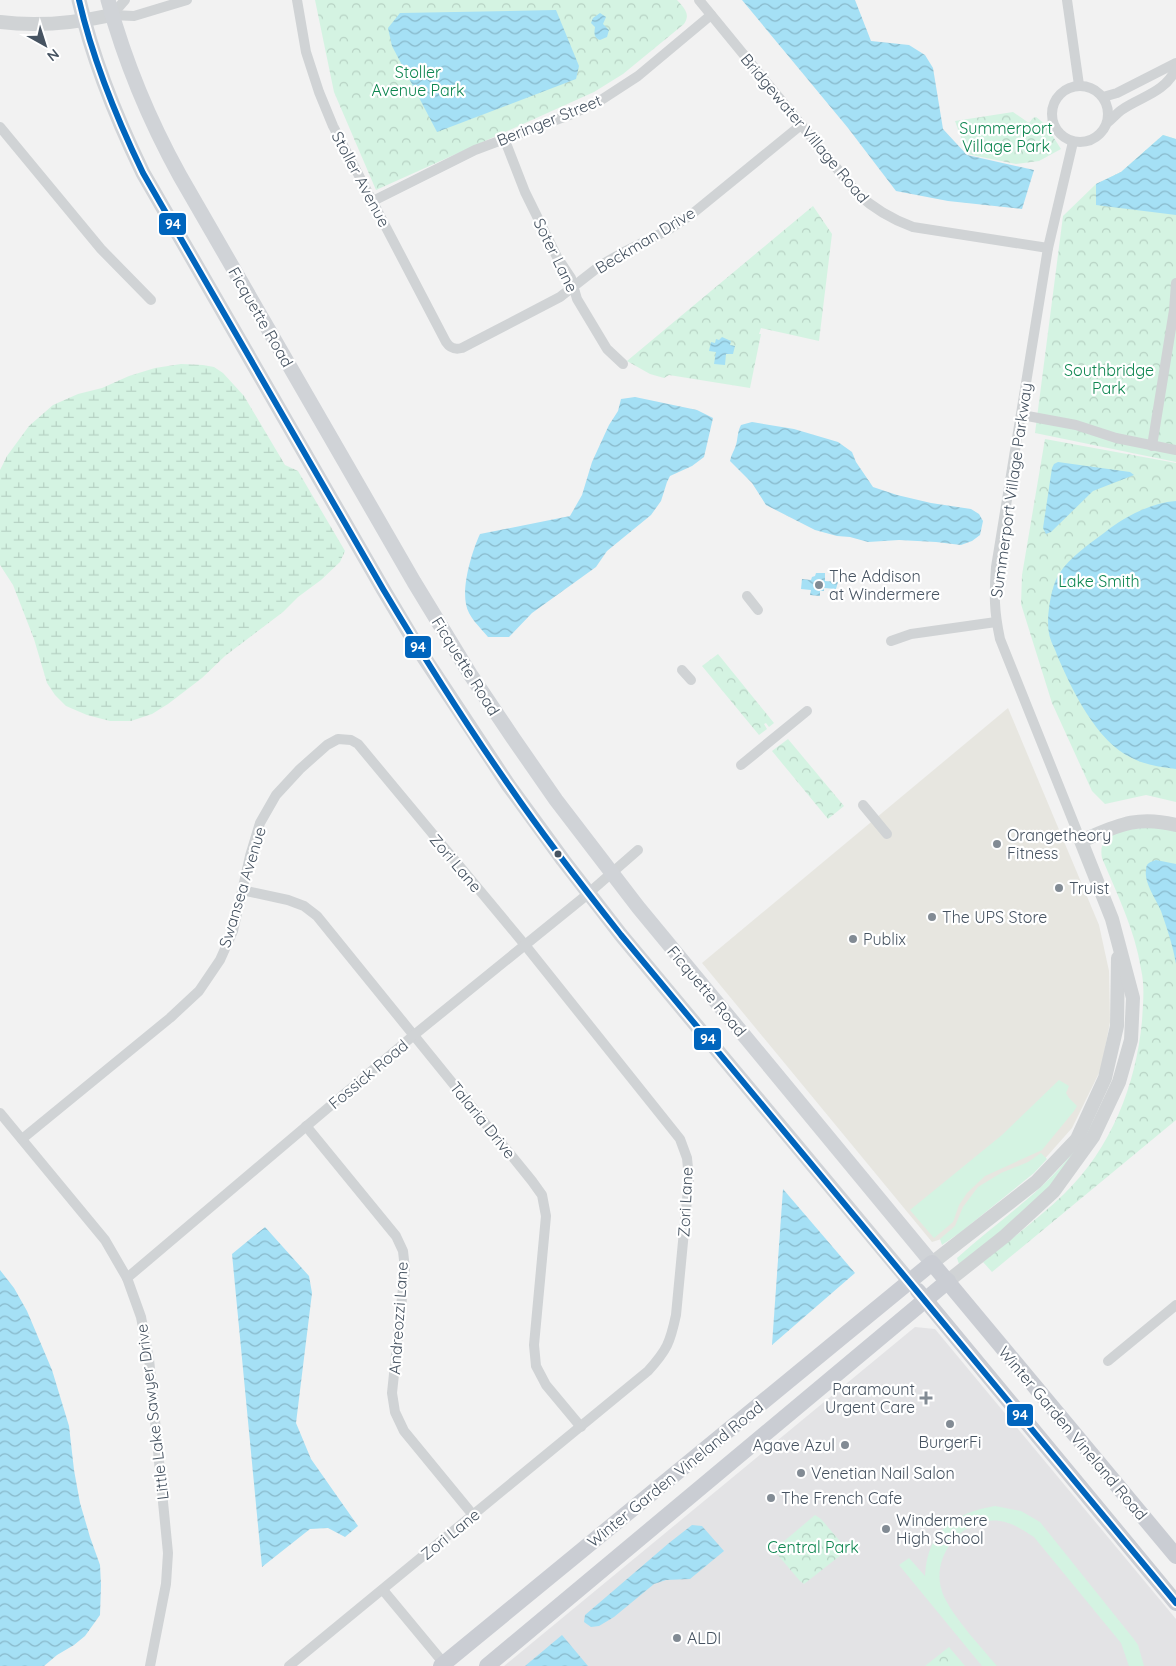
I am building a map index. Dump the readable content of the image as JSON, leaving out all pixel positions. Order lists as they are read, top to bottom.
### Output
{
  "streets": {
    "main road": ["Ficquette Road", "Summerport Village Parkway", "Winter Garden Vineland Road"],
    "street": [
      "Beringer Street",
      "Bridgewater Village Road",
      "Stoller Avenue",
      "Beckman Drive",
      "Soter Lane",
      "Zori Lane",
      "Swansea Avenue",
      "Fossick Road",
      "Talaria Drive",
      "Andreozzi Lane",
      "Little Lake Sawyer Drive"
    ]
  },
  "crossings": [
    ["Beringer Street", "Bridgewater Village Road"],
    ["Beringer Street", "Stoller Avenue"],
    ["Beringer Street", "Soter Lane"],
    ["Bridgewater Village Road", "Beckman Drive"],
    ["Bridgewater Village Road", "Summerport Village Parkway"],
    ["Stoller Avenue", "Beckman Drive"],
    ["Beckman Drive", "Soter Lane"],
    ["Ficquette Road", "Summerport Village Parkway"],
    ["Ficquette Road", "Fossick Road"],
    ["Ficquette Road", "Winter Garden Vineland Road"],
    ["Summerport Village Parkway", "Winter Garden Vineland Road"],
    ["Zori Lane", "Swansea Avenue"],
    ["Zori Lane", "Fossick Road"],
    ["Zori Lane", "Talaria Drive"],
    ["Zori Lane", "Andreozzi Lane"],
    ["Swansea Avenue", "Talaria Drive"],
    ["Swansea Avenue", "Little Lake Sawyer Drive"],
    ["Fossick Road", "Talaria Drive"],
    ["Fossick Road", "Andreozzi Lane"],
    ["Fossick Road", "Little Lake Sawyer Drive"]
  ],
  "parks": [
    "Stoller Avenue Park",
    "Summerport Village Park",
    "Southbridge Park",
    "Lake Smith",
    "Central Park"
  ],
  "places": {
    "other": [
      "The Addison at Windermere",
      "Orangetheory Fitness",
      "Truist",
      "The UPS Store",
      "Publix",
      "BurgerFi",
      "Agave Azul",
      "Venetian Nail Salon",
      "The French Cafe",
      "Windermere High School",
      "ALDI"
    ],
    "health": ["Paramount Urgent Care"]
  },
  "lines": ["transit line 94"],
  "north": "bottom right"
}
